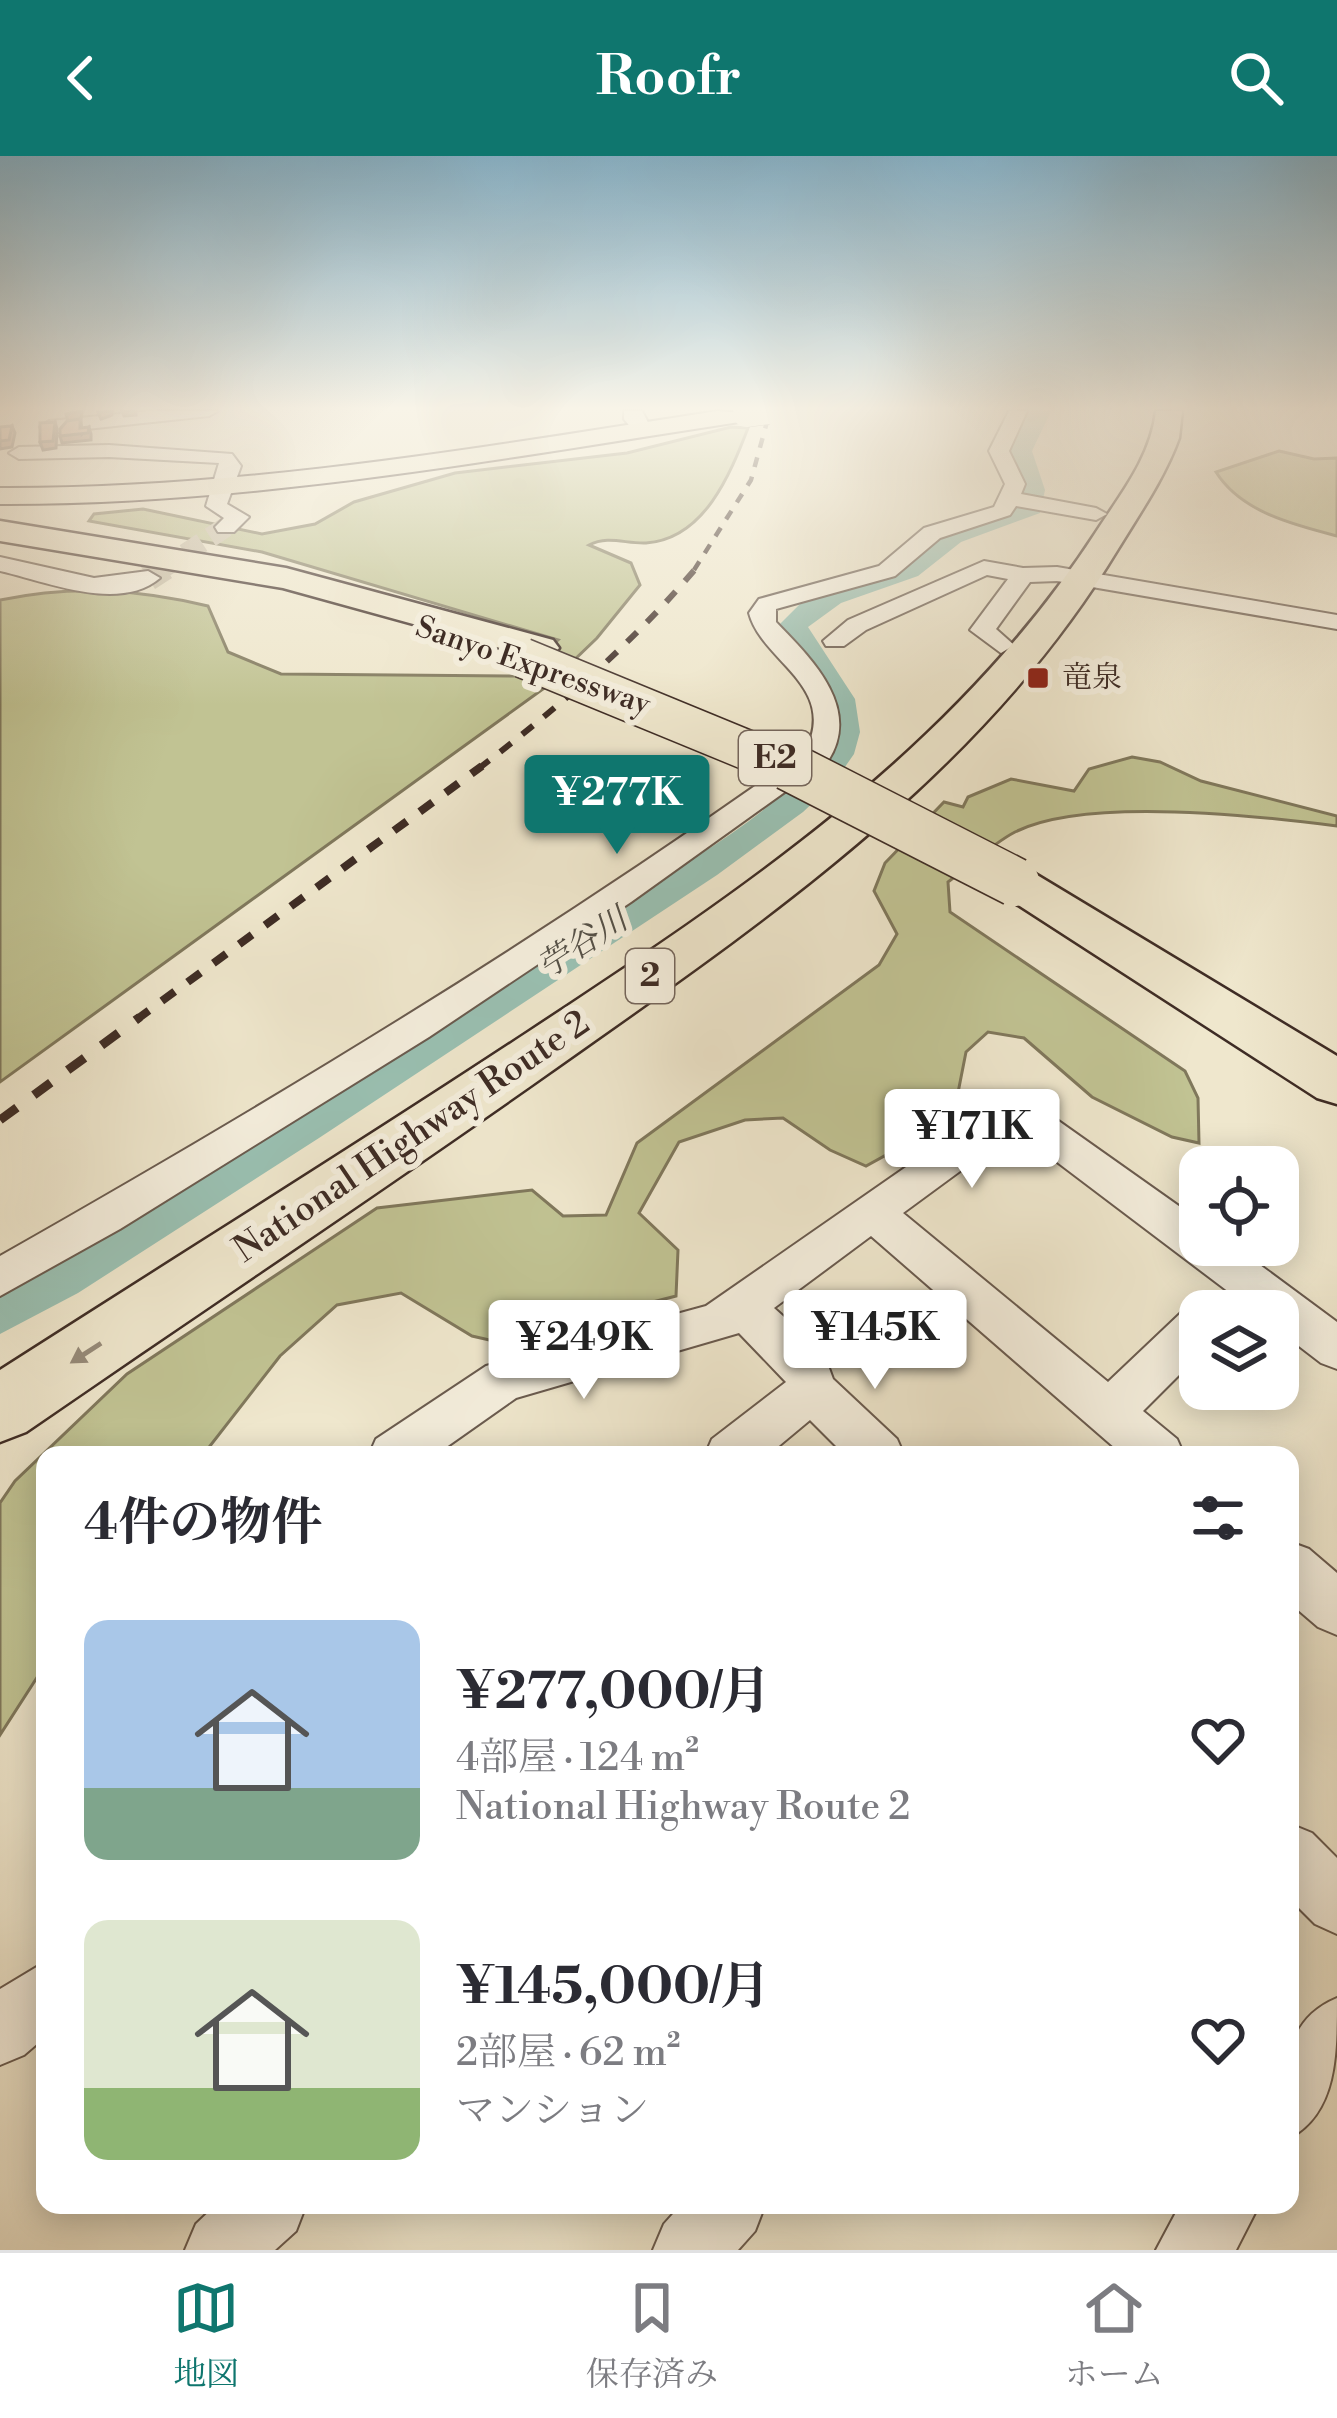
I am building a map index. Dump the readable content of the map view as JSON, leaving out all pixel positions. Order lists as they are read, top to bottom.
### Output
{
  "streets": {
    "highway": [
      "Sanyo Expressway",
      "E2",
      "2",
      "National Highway Route 2"
    ]
  },
  "water": ["苧谷川"],
  "places": {
    "transit": ["竜泉"]
  },
  "page": {
    "header": "Roofr",
    "price": [
      "¥277K",
      "¥171K",
      "¥145K",
      "¥249K"
    ],
    "heading": "4件の物件",
    "list": [
      {
        "name": "¥277,000/月",
        "note": "4部屋 · 124 m² · National Highway Route 2"
      },
      {
        "name": "¥145,000/月",
        "note": "2部屋 · 62 m² · マンション"
      }
    ],
    "tabs": ["地図", "保存済み", "ホーム"]
  }
}
